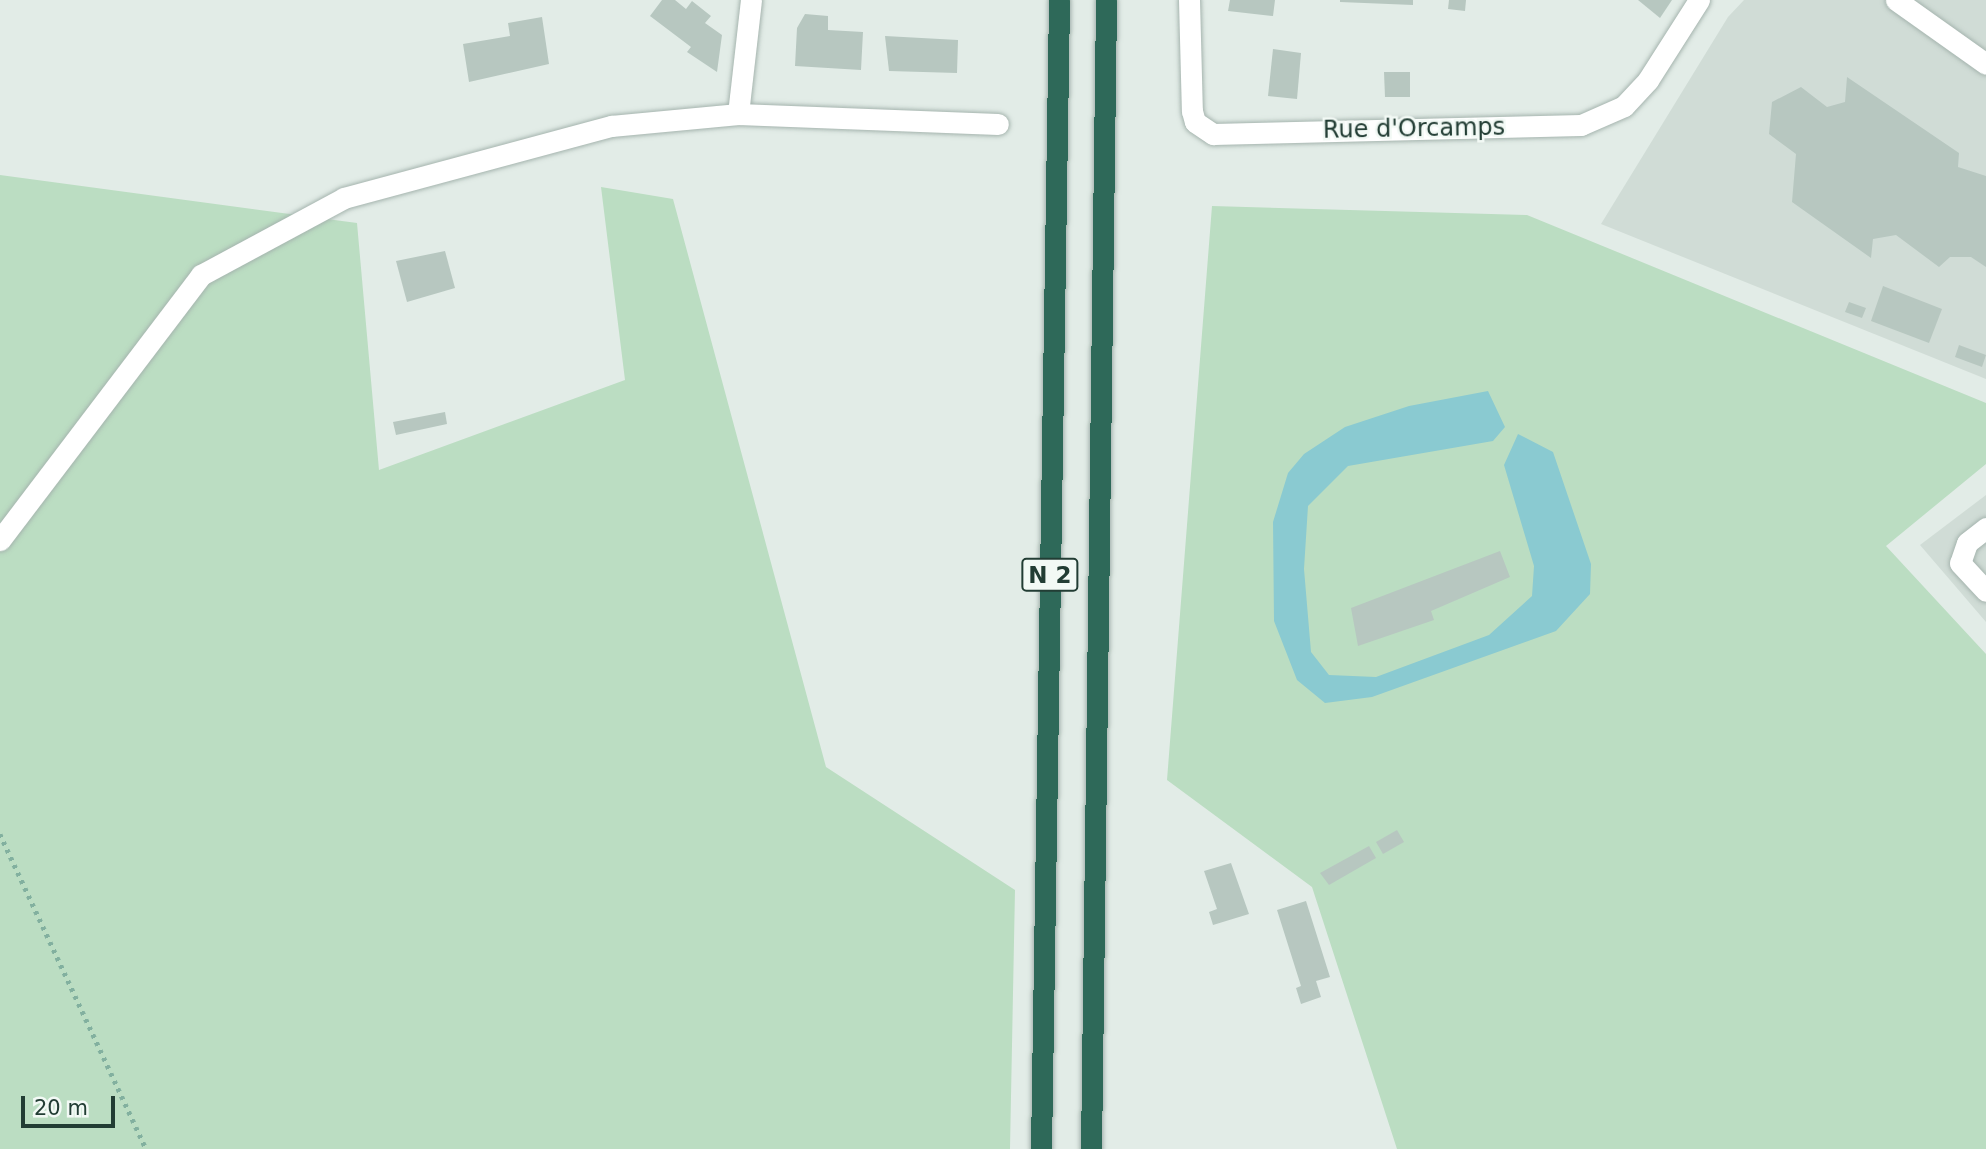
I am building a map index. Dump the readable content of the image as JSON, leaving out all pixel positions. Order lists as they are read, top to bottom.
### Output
{
  "streets": {
    "highway": ["N 2"],
    "street": ["Rue d'Orcamps"]
  },
  "scale_bar": "20 m"
}
